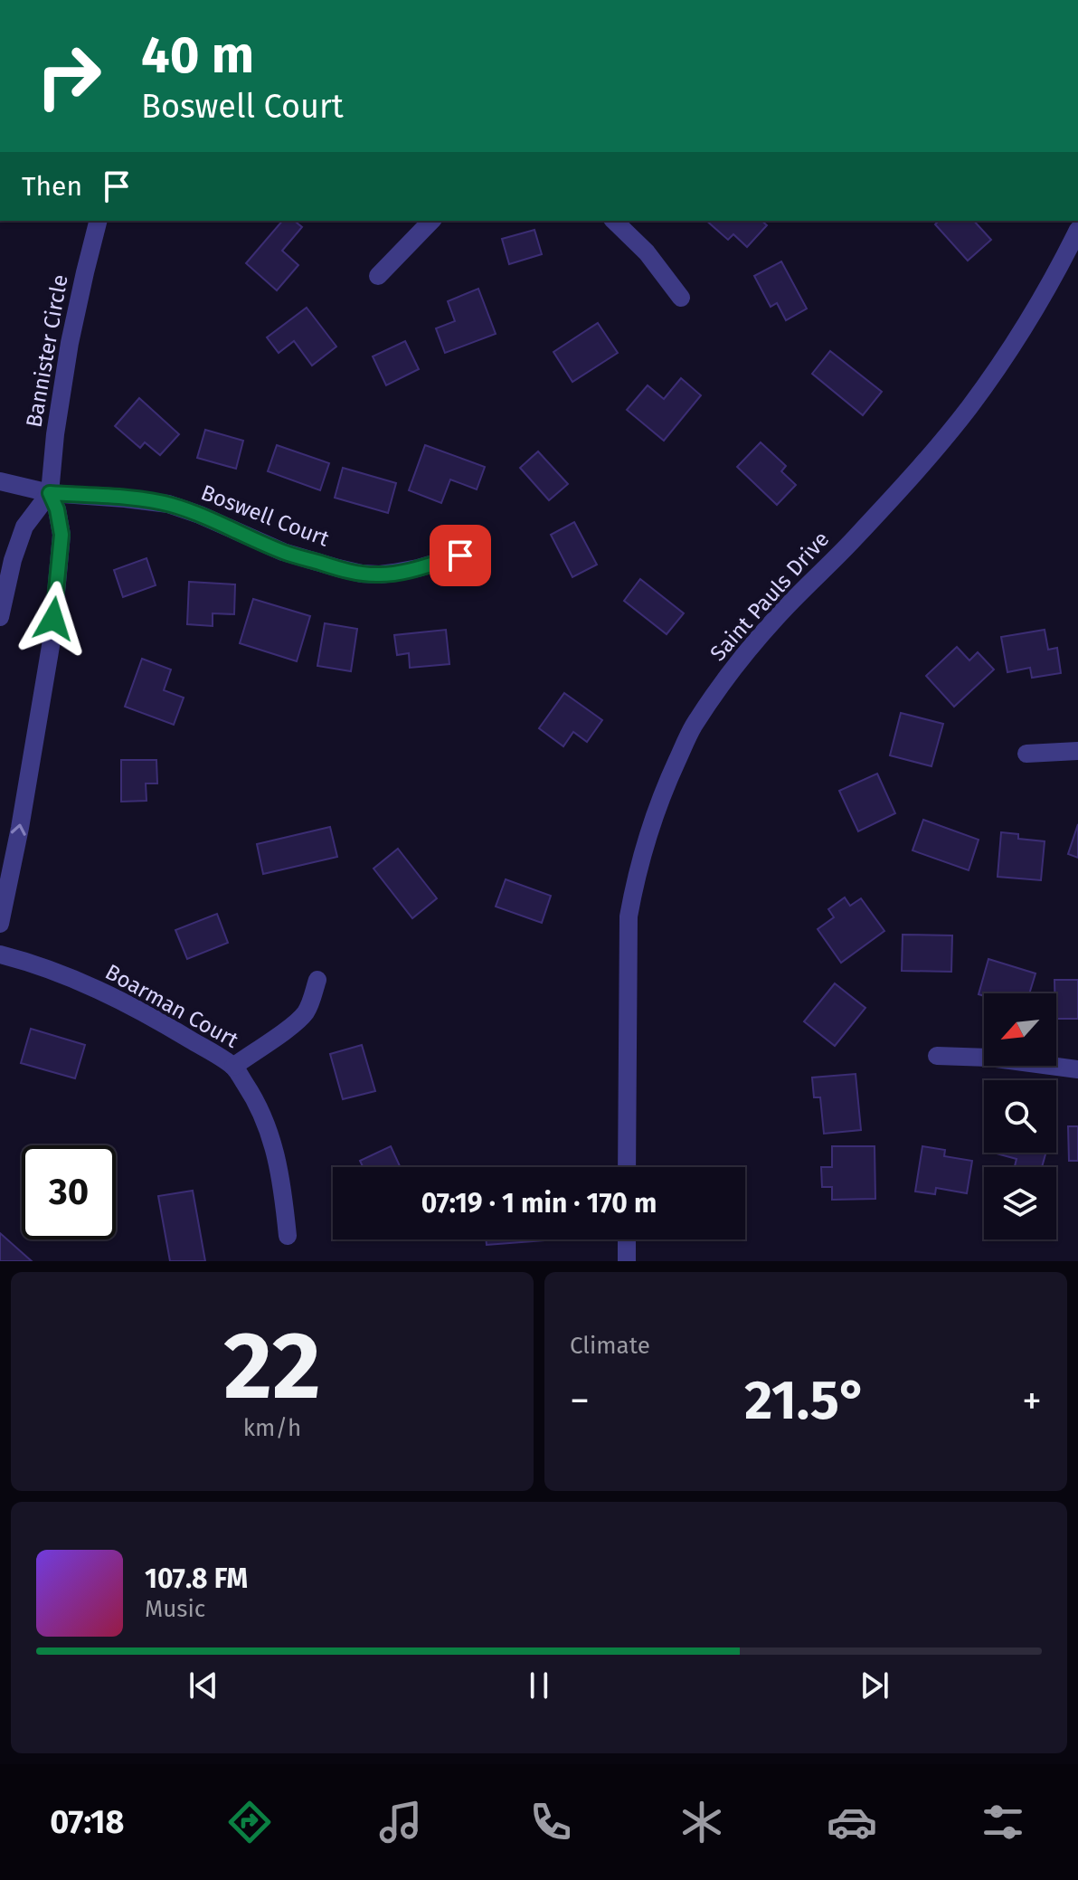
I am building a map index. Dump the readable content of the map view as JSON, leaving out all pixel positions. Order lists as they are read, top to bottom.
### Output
{
  "streets": {
    "street": [
      "Bannister Circle",
      "Boswell Court",
      "Saint Pauls Drive",
      "Boarman Court"
    ]
  },
  "crossings": [
    ["Bannister Circle", "Boswell Court"]
  ],
  "north": "bottom left",
  "page": {
    "turn": ["40 m", "Boswell Court"],
    "then": "Then",
    "limit": "30",
    "trip": "07:19 · 1 min · 170 m",
    "tile": [
      ["22", "km/h"],
      "Climate"
    ],
    "heat": ["−", "21.5°", "+"],
    "song": ["107.8 FM", "Music"],
    "tabs": "07:18"
  }
}
